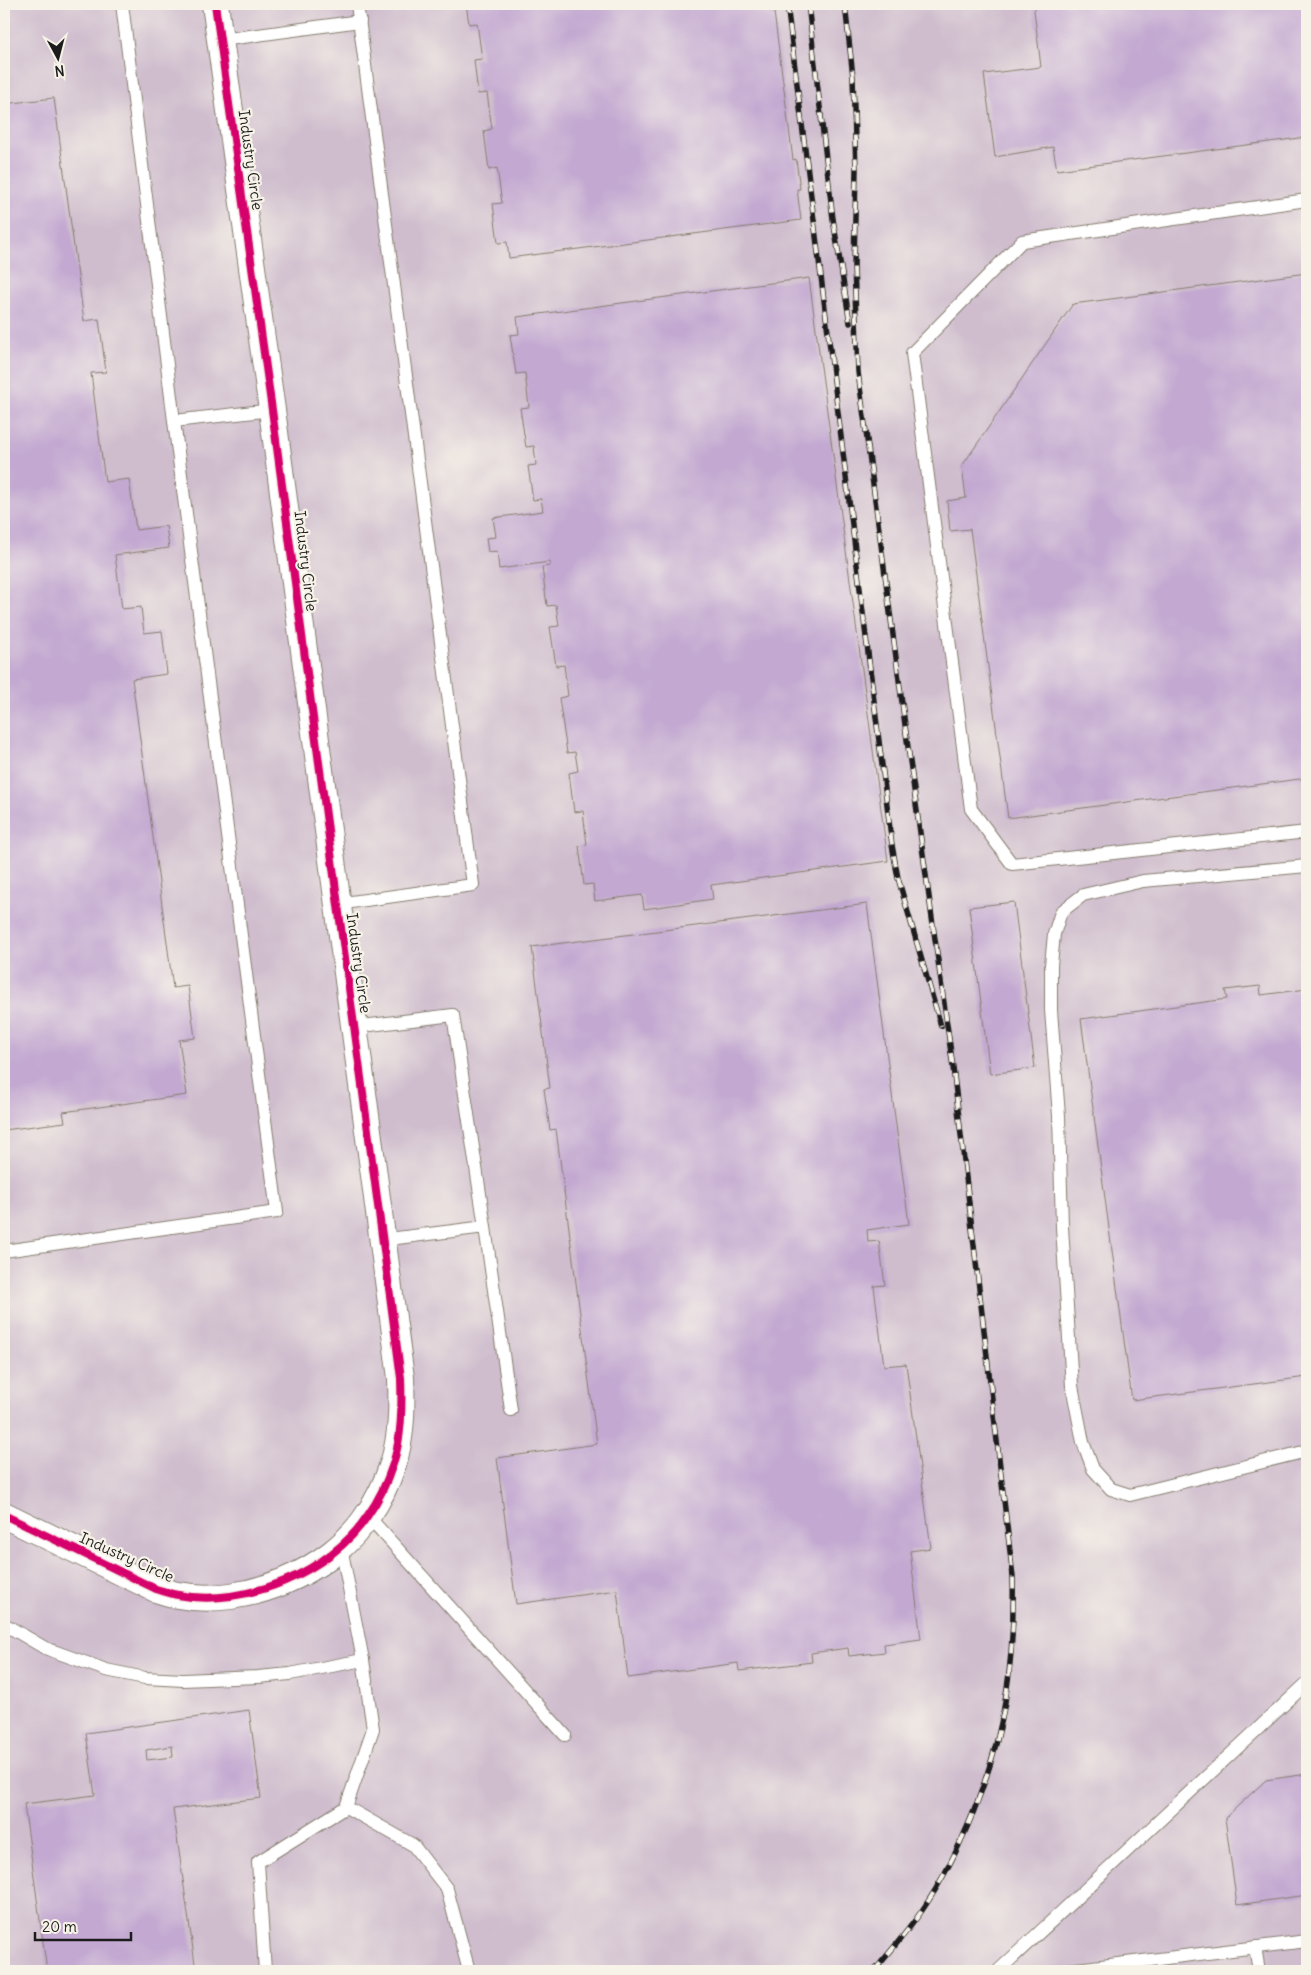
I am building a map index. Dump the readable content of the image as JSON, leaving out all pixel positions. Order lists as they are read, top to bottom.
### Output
{
  "streets": {
    "street": ["Industry Circle"]
  },
  "scale_bar": "20 m",
  "north": "bottom"
}
